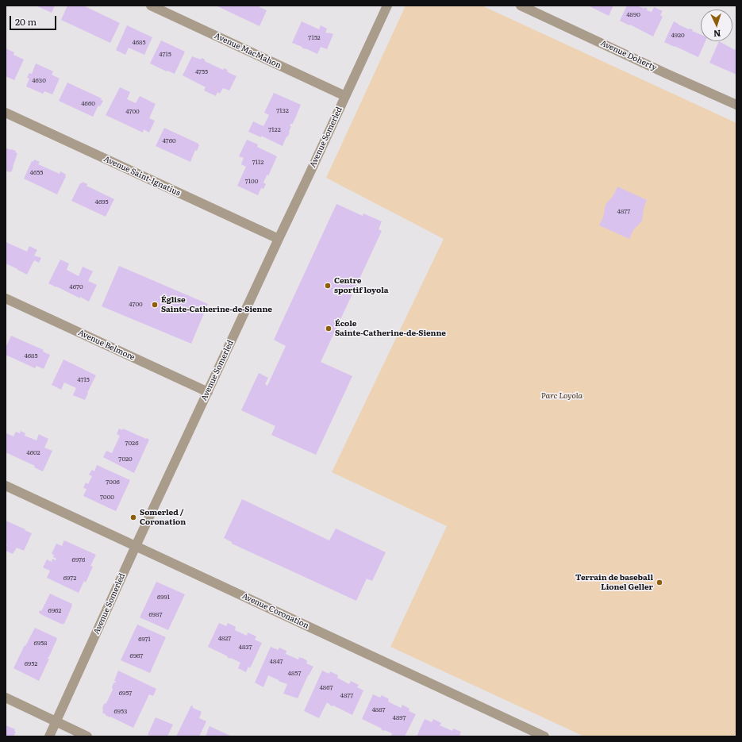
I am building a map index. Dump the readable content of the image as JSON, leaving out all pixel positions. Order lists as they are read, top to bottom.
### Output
{
  "streets": {
    "street": [
      "Avenue MacMahon",
      "Avenue Doherty",
      "Avenue Somerled",
      "Avenue Saint-Ignatius",
      "Avenue Belmore",
      "Avenue Coronation"
    ]
  },
  "crossings": [
    ["Avenue MacMahon", "Avenue Somerled"],
    ["Avenue Somerled", "Avenue Saint-Ignatius"],
    ["Avenue Somerled", "Avenue Belmore"],
    ["Avenue Somerled", "Avenue Coronation"]
  ],
  "parks": ["Parc Loyola"],
  "places": [
    "Centre sportif loyola",
    "Église Sainte-Catherine-de-Sienne",
    "École Sainte-Catherine-de-Sienne",
    "Somerled / Coronation",
    "Terrain de baseball Lionel Geller"
  ],
  "house_numbers": [
    "4890",
    "4920",
    "7152",
    "4685",
    "4715",
    "4755",
    "4630",
    "4660",
    "7132",
    "4700",
    "7122",
    "4760",
    "7112",
    "4655",
    "7100",
    "4695",
    "4877",
    "4670",
    "4700",
    "4685",
    "4715",
    "7026",
    "4602",
    "7020",
    "7006",
    "7000",
    "6976",
    "6972",
    "6991",
    "6962",
    "6987",
    "4827",
    "6971",
    "6958",
    "4837",
    "6967",
    "4847",
    "6952",
    "4857",
    "4867",
    "6957",
    "4877",
    "4887",
    "6953",
    "4897"
  ],
  "scale_bar": "20 m",
  "north": "bottom"
}
